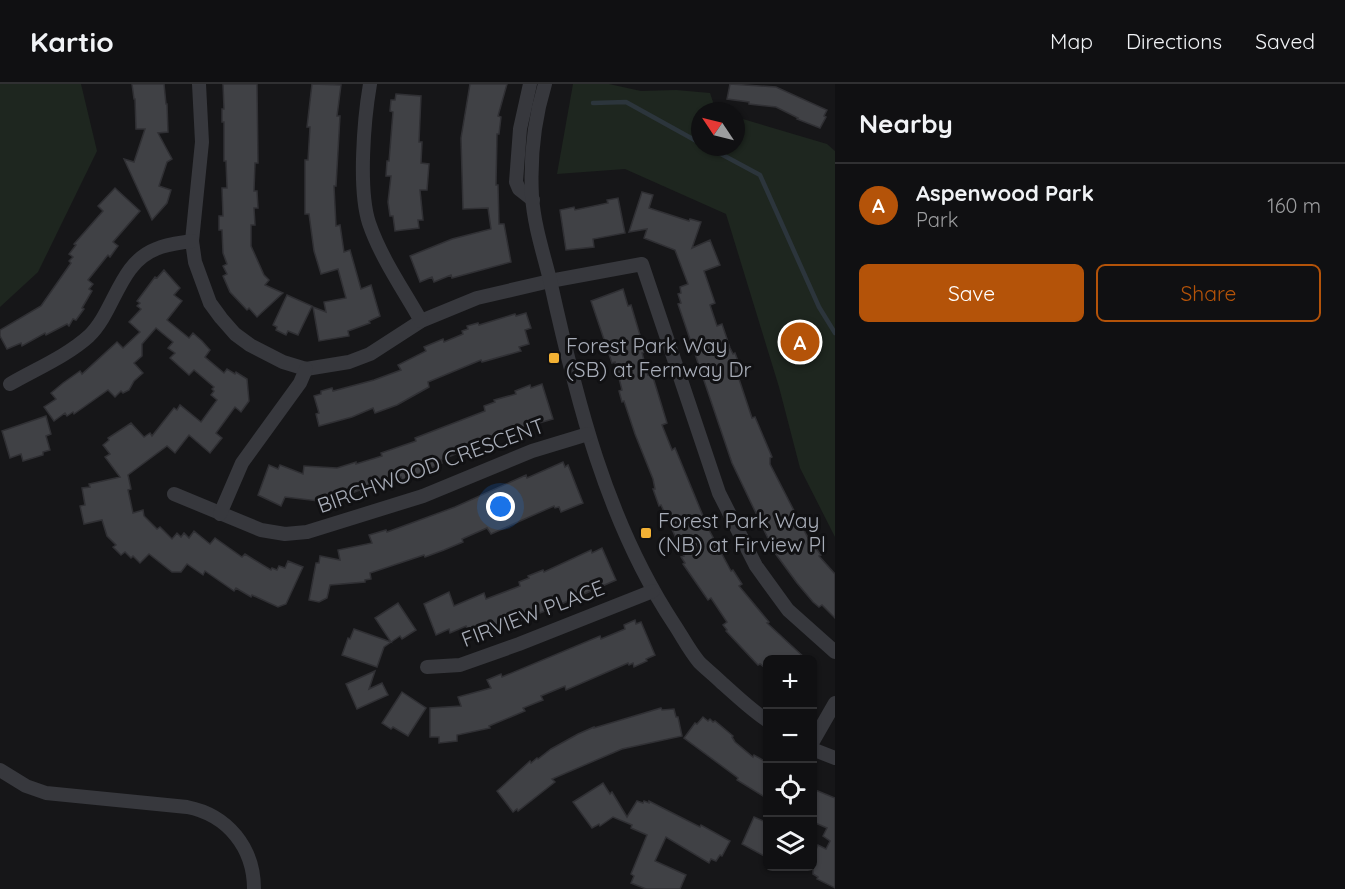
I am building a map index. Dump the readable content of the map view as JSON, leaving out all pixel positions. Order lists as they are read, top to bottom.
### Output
{
  "streets": {
    "street": ["BIRCHWOOD CRESCENT", "FIRVIEW PLACE"]
  },
  "places": {
    "transit": ["Forest Park Way (SB) at Fernway Dr", "Forest Park Way (NB) at Firview Pl"]
  },
  "north": "top left",
  "page": {
    "header": "Kartio",
    "nav": ["Map", "Directions", "Saved"],
    "heading": "Nearby",
    "list": [
      {
        "mark": "A",
        "name": "Aspenwood Park",
        "note": "Park",
        "value": "160 m"
      }
    ],
    "buttons": ["Save", "Share"],
    "pins": "A",
    "map_buttons": ["+", "−"]
  }
}
